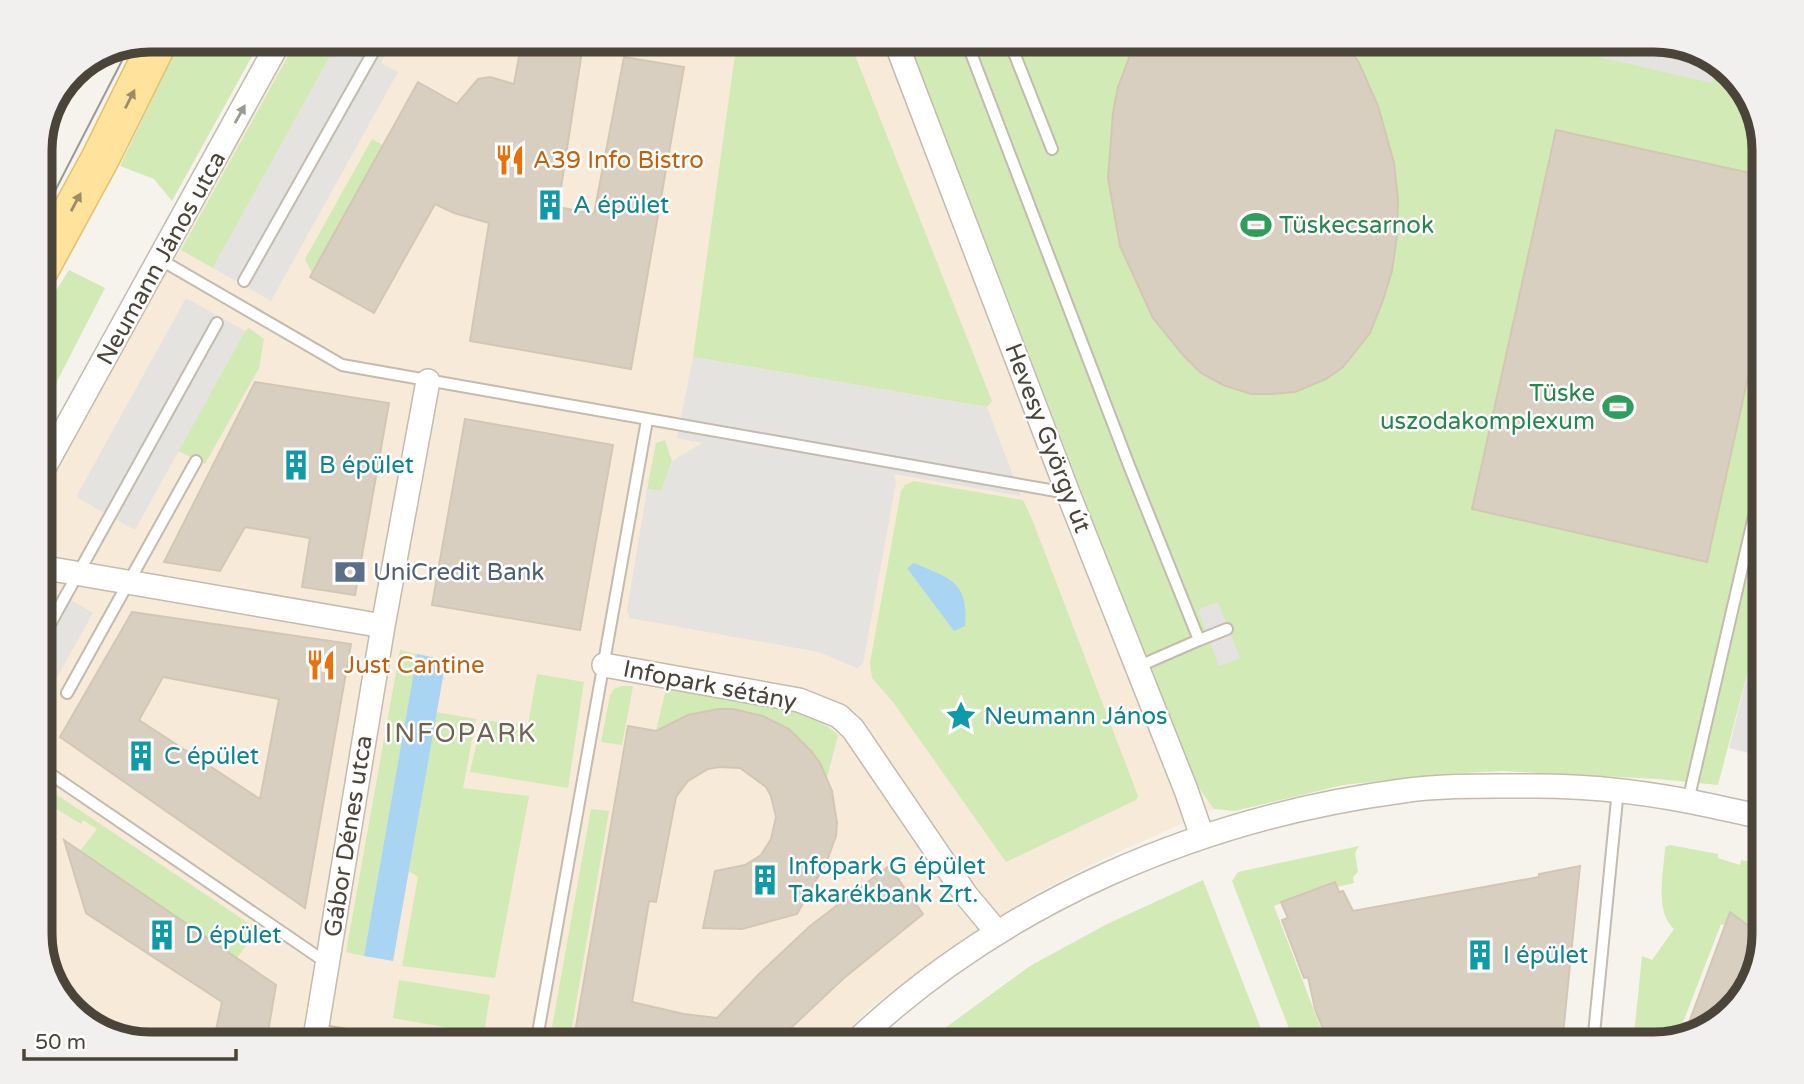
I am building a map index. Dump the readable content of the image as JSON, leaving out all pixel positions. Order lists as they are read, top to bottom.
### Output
{
  "streets": {
    "street": [
      "Neumann János utca",
      "Hevesy György út",
      "Infopark sétány",
      "Gábor Dénes utca"
    ]
  },
  "one_way": ["Neumann János utca"],
  "districts": ["INFOPARK"],
  "places": {
    "restaurant": ["A39 Info Bistro", "Just Cantine"],
    "building": [
      "A épület",
      "B épület",
      "C épület",
      "Infopark G épület Takarékbank Zrt.",
      "D épület",
      "I épület"
    ],
    "sports": ["Tüskecsarnok", "Tüske uszodakomplexum"],
    "bank": ["UniCredit Bank"],
    "place": ["Neumann János"]
  },
  "scale_bar": "50 m"
}
